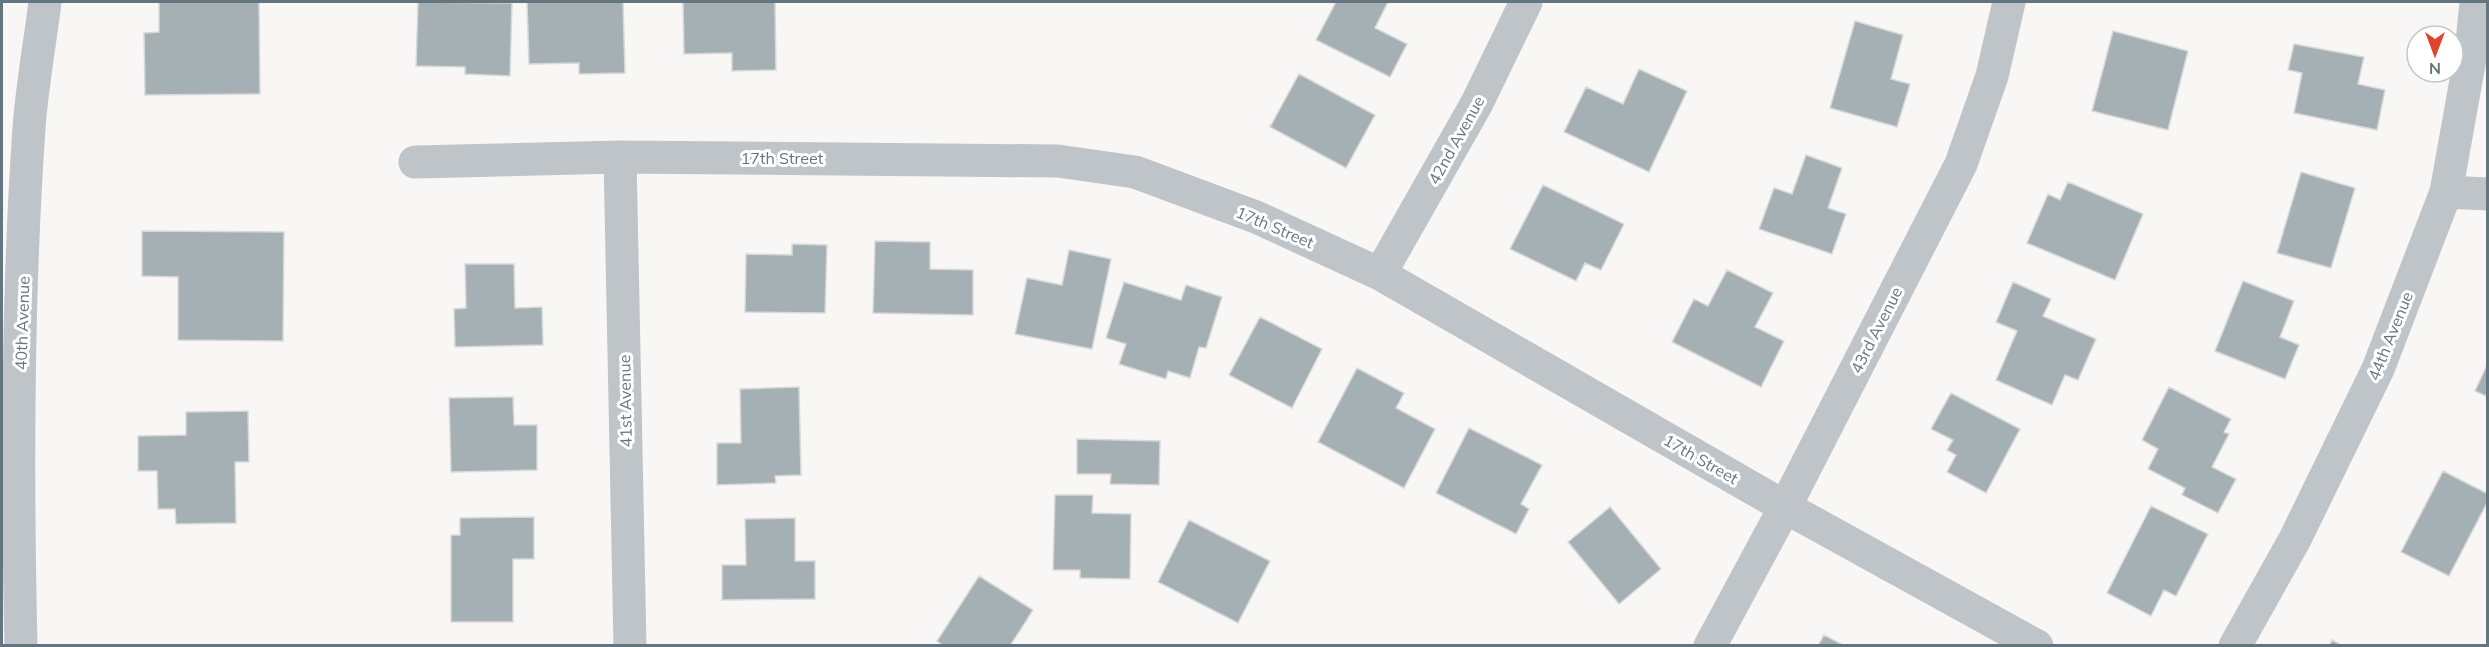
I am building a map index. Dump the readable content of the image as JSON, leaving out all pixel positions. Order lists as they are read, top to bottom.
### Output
{
  "streets": {
    "street": [
      "42nd Avenue",
      "17th Street",
      "40th Avenue",
      "43rd Avenue",
      "44th Avenue",
      "41st Avenue"
    ]
  },
  "crossings": [
    ["42nd Avenue", "17th Street"],
    ["17th Street", "43rd Avenue"],
    ["17th Street", "41st Avenue"]
  ],
  "north": "bottom"
}
